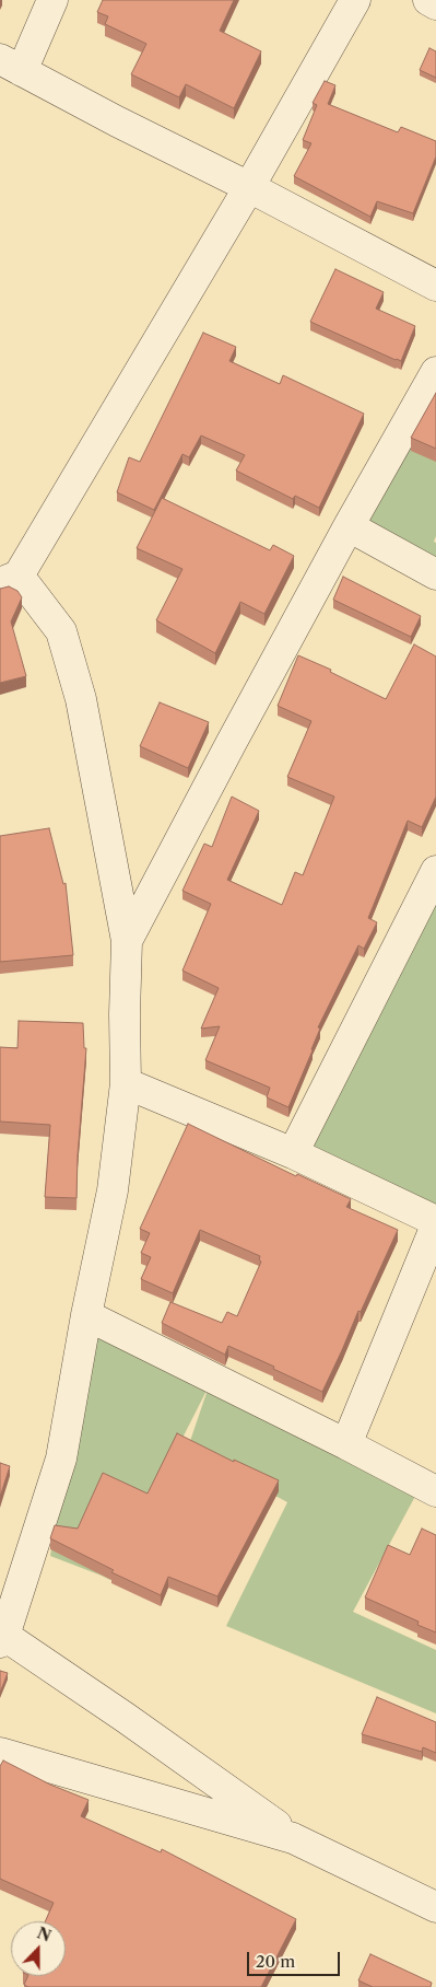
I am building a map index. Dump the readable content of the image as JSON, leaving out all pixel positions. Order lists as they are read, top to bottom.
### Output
{
  "scale_bar": "20 m",
  "north": "top"
}
